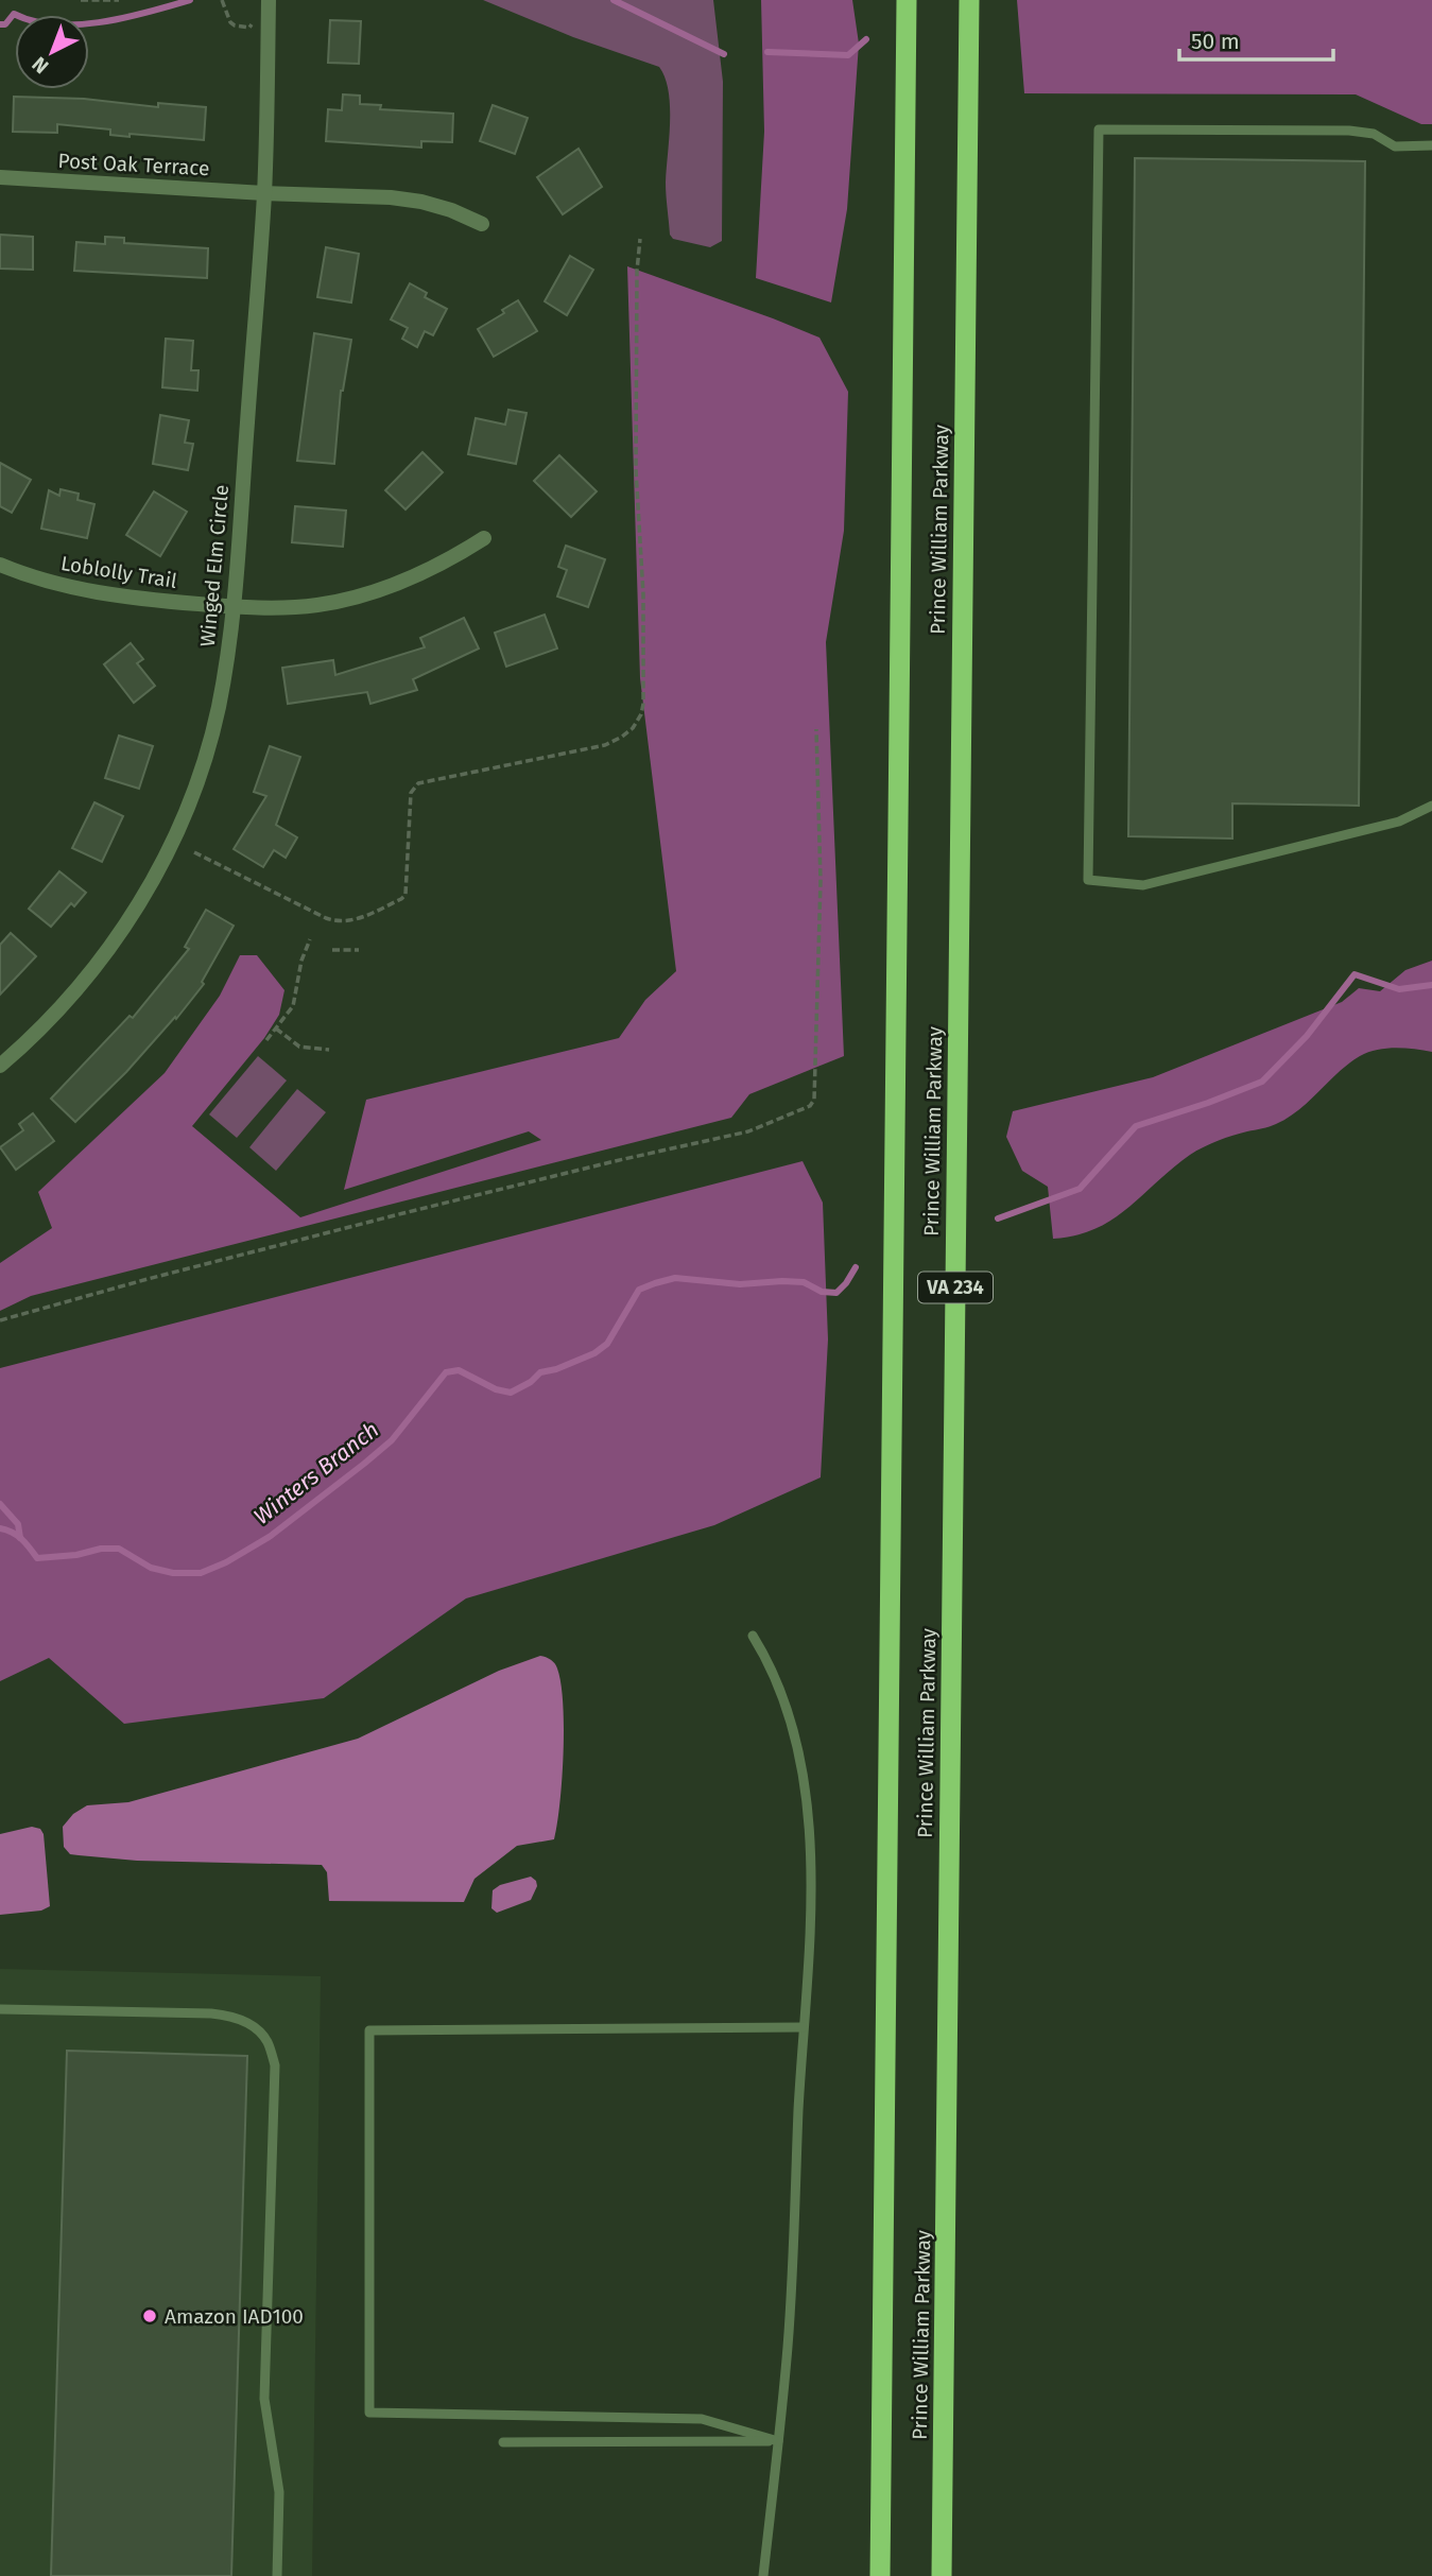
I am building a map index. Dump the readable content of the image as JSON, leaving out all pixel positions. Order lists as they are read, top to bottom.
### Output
{
  "streets": {
    "highway": ["Prince William Parkway", "VA 234"],
    "street": ["Post Oak Terrace", "Winged Elm Circle", "Loblolly Trail"]
  },
  "crossings": [
    ["Post Oak Terrace", "Winged Elm Circle"],
    ["Winged Elm Circle", "Loblolly Trail"]
  ],
  "water": ["Winters Branch"],
  "places": ["Amazon IAD100"],
  "scale_bar": "50 m",
  "north": "bottom left"
}
